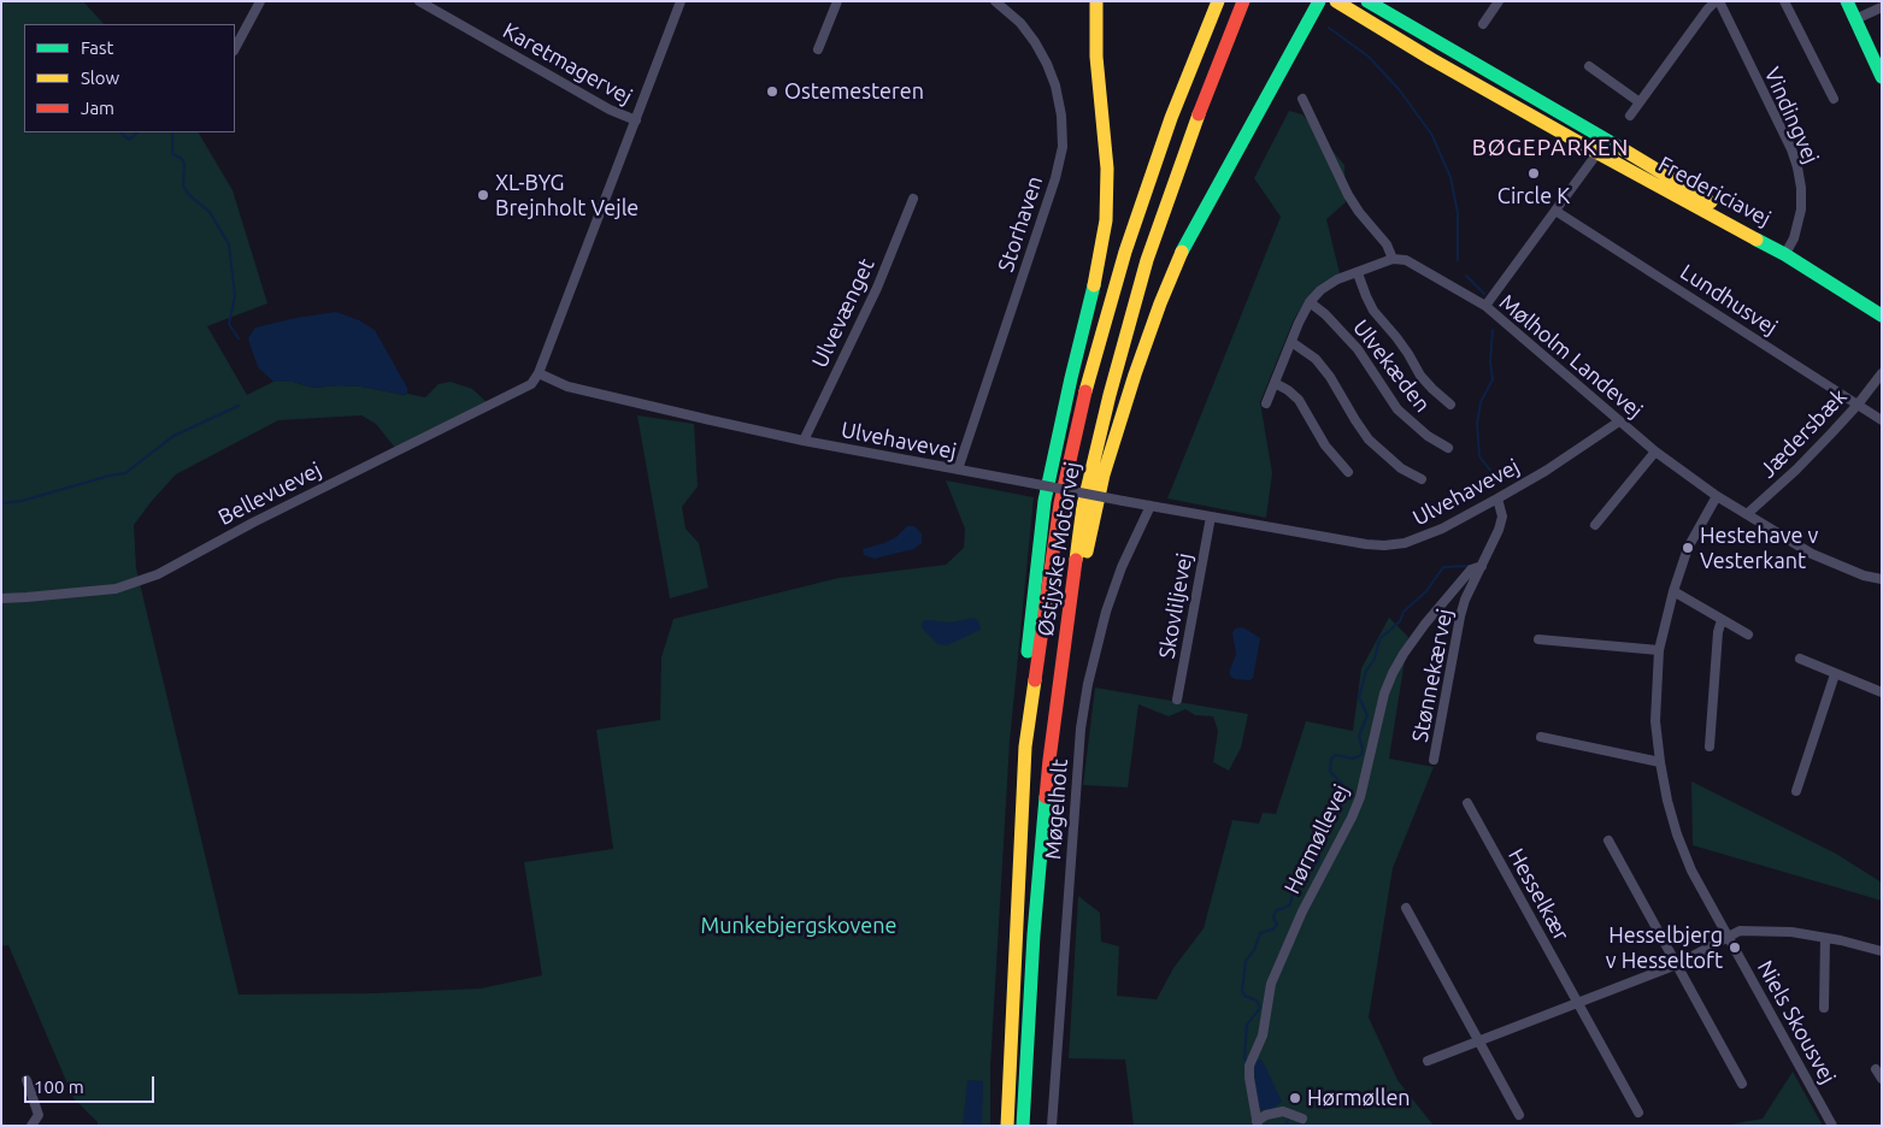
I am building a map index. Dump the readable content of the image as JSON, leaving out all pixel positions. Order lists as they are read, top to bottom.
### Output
{
  "streets": {
    "main road": ["Fredericiavej", "Østjyske Motorvej"],
    "street": [
      "Karetmagervej",
      "Vindingvej",
      "Storhaven",
      "Lundhusvej",
      "Ulvevænget",
      "Mølholm Landevej",
      "Ulvekæden",
      "Jædersbæk",
      "Ulvehavevej",
      "Bellevuevej",
      "Skovliljevej",
      "Stønnekærvej",
      "Møgelholt",
      "Hørmøllevej",
      "Hesselkær",
      "Niels Skousvej"
    ]
  },
  "crossings": [
    ["Vindingvej", "Fredericiavej"],
    ["Storhaven", "Ulvehavevej"],
    ["Lundhusvej", "Jædersbæk"],
    ["Ulvevænget", "Ulvehavevej"],
    ["Mølholm Landevej", "Jædersbæk"],
    ["Mølholm Landevej", "Ulvehavevej"],
    ["Mølholm Landevej", "Niels Skousvej"],
    ["Ulvehavevej", "Bellevuevej"],
    ["Ulvehavevej", "Skovliljevej"],
    ["Ulvehavevej", "Stønnekærvej"],
    ["Ulvehavevej", "Møgelholt"],
    ["Stønnekærvej", "Hørmøllevej"]
  ],
  "districts": ["BØGEPARKEN"],
  "parks": ["Munkebjergskovene"],
  "places": [
    "Ostemesteren",
    "Circle K",
    "XL-BYG Brejnholt Vejle",
    "Hestehave v Vesterkant",
    "Hesselbjerg v Hesseltoft",
    "Hørmøllen"
  ],
  "legend": ["Fast", "Slow", "Jam"],
  "scale_bar": "100 m"
}
